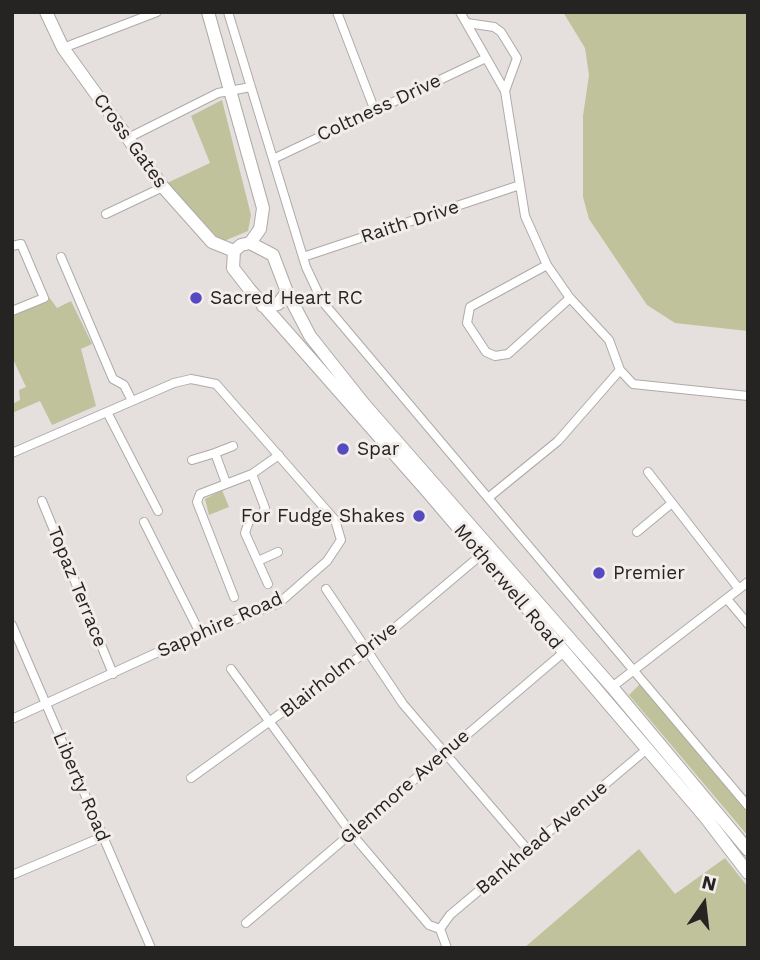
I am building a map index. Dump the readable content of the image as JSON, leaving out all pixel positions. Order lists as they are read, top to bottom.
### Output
{
  "streets": {
    "main road": ["Cross Gates", "Motherwell Road"],
    "street": [
      "Coltness Drive",
      "Raith Drive",
      "Topaz Terrace",
      "Sapphire Road",
      "Blairholm Drive",
      "Liberty Road",
      "Glenmore Avenue",
      "Bankhead Avenue"
    ]
  },
  "crossings": [
    ["Cross Gates", "Motherwell Road"],
    ["Topaz Terrace", "Sapphire Road"],
    ["Motherwell Road", "Blairholm Drive"],
    ["Motherwell Road", "Glenmore Avenue"],
    ["Motherwell Road", "Bankhead Avenue"],
    ["Sapphire Road", "Liberty Road"]
  ],
  "places": [
    "Sacred Heart RC",
    "Spar",
    "For Fudge Shakes",
    "Premier"
  ],
  "north": "top"
}
